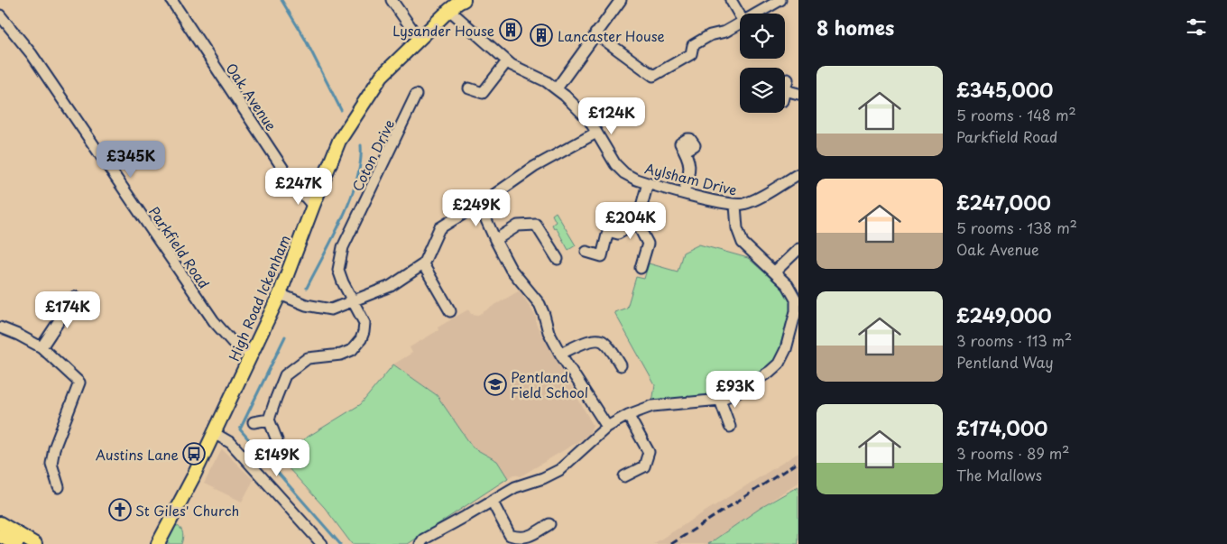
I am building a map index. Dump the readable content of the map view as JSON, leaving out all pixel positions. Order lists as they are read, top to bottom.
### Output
{
  "streets": {
    "main road": ["High Road Ickenham"],
    "street": [
      "Oak Avenue",
      "Coton Drive",
      "Aylsham Drive",
      "Parkfield Road"
    ]
  },
  "crossings": [
    ["Oak Avenue", "High Road Ickenham"],
    ["Aylsham Drive", "High Road Ickenham"],
    ["Parkfield Road", "High Road Ickenham"]
  ],
  "places": {
    "building": ["Lysander House", "Lancaster House"],
    "school or university": ["Pentland Field School"],
    "bus stop": ["Austins Lane"],
    "church": ["St Giles' Church"]
  },
  "page": {
    "heading": "8 homes",
    "list": [
      {
        "name": "£345,000",
        "note": "5 rooms · 148 m² · Parkfield Road"
      },
      {
        "name": "£247,000",
        "note": "5 rooms · 138 m² · Oak Avenue"
      },
      {
        "name": "£249,000",
        "note": "3 rooms · 113 m² · Pentland Way"
      },
      {
        "name": "£174,000",
        "note": "3 rooms · 89 m² · The Mallows"
      }
    ],
    "price": [
      "£124K",
      "£345K",
      "£247K",
      "£249K",
      "£204K",
      "£174K",
      "£93K",
      "£149K"
    ]
  }
}
